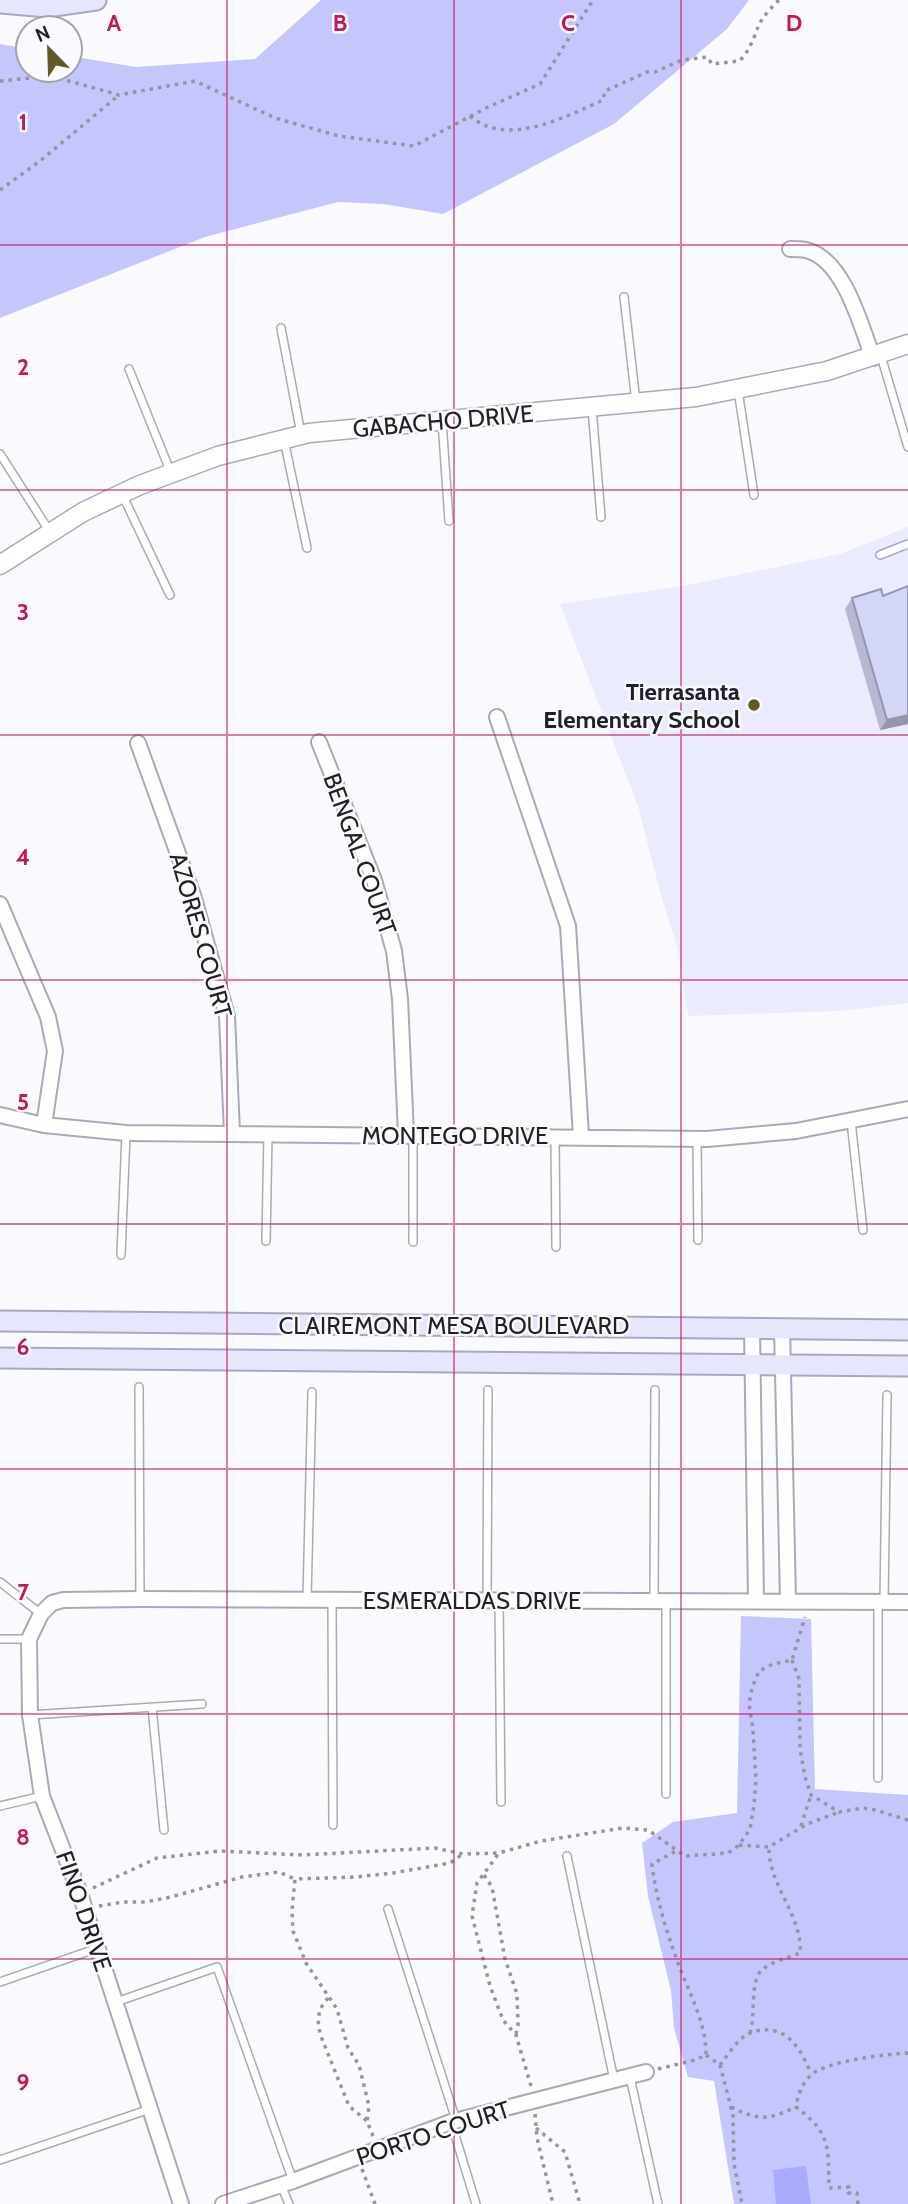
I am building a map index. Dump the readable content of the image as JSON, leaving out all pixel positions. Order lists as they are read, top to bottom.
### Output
{
  "streets": {
    "main road": ["CLAIREMONT MESA BOULEVARD"],
    "street": [
      "GABACHO DRIVE",
      "BENGAL COURT",
      "AZORES COURT",
      "MONTEGO DRIVE",
      "ESMERALDAS DRIVE",
      "FINO DRIVE",
      "PORTO COURT"
    ]
  },
  "crossings": [
    ["BENGAL COURT", "MONTEGO DRIVE"],
    ["AZORES COURT", "MONTEGO DRIVE"],
    ["ESMERALDAS DRIVE", "FINO DRIVE"]
  ],
  "places": ["Tierrasanta Elementary School"],
  "north": "top left",
  "grid": {
    "columns": [
      "A",
      "B",
      "C",
      "D"
    ],
    "rows": [
      "1",
      "2",
      "3",
      "4",
      "5",
      "6",
      "7",
      "8",
      "9"
    ]
  }
}
